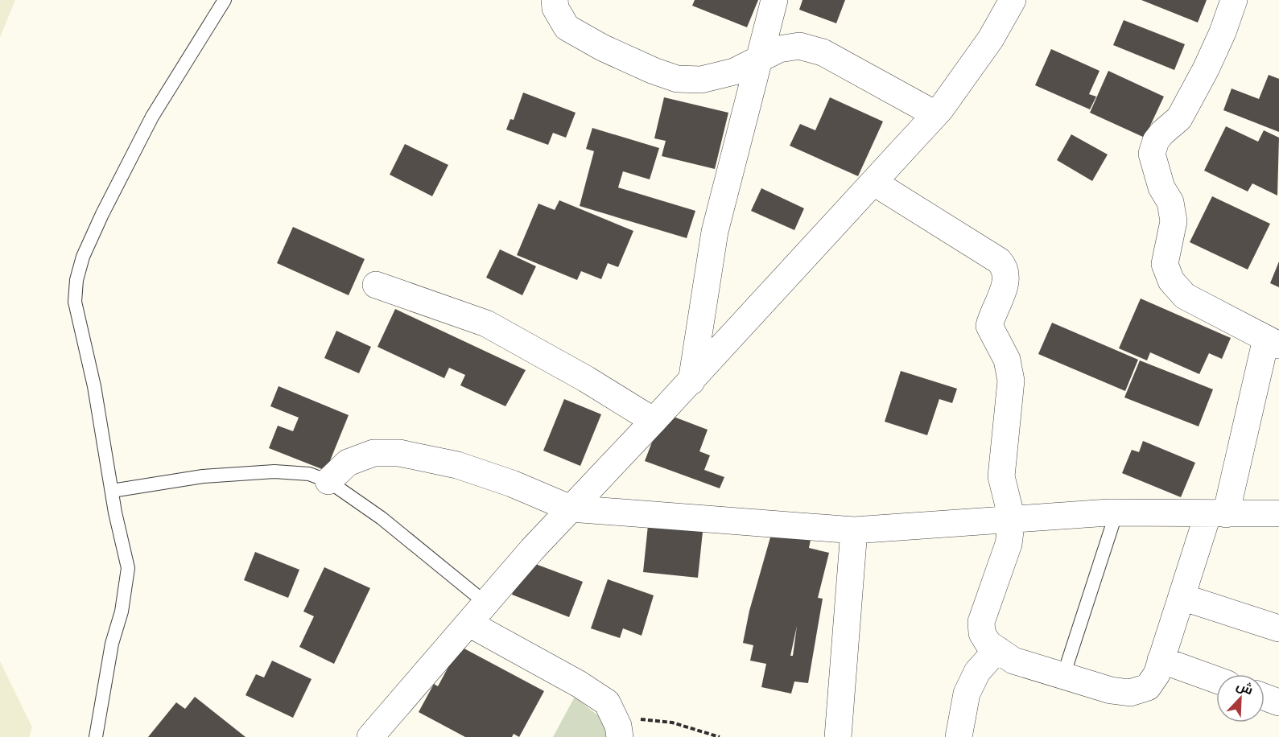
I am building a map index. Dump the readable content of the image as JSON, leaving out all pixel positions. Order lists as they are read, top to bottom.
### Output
{
  "north": "top right"
}
